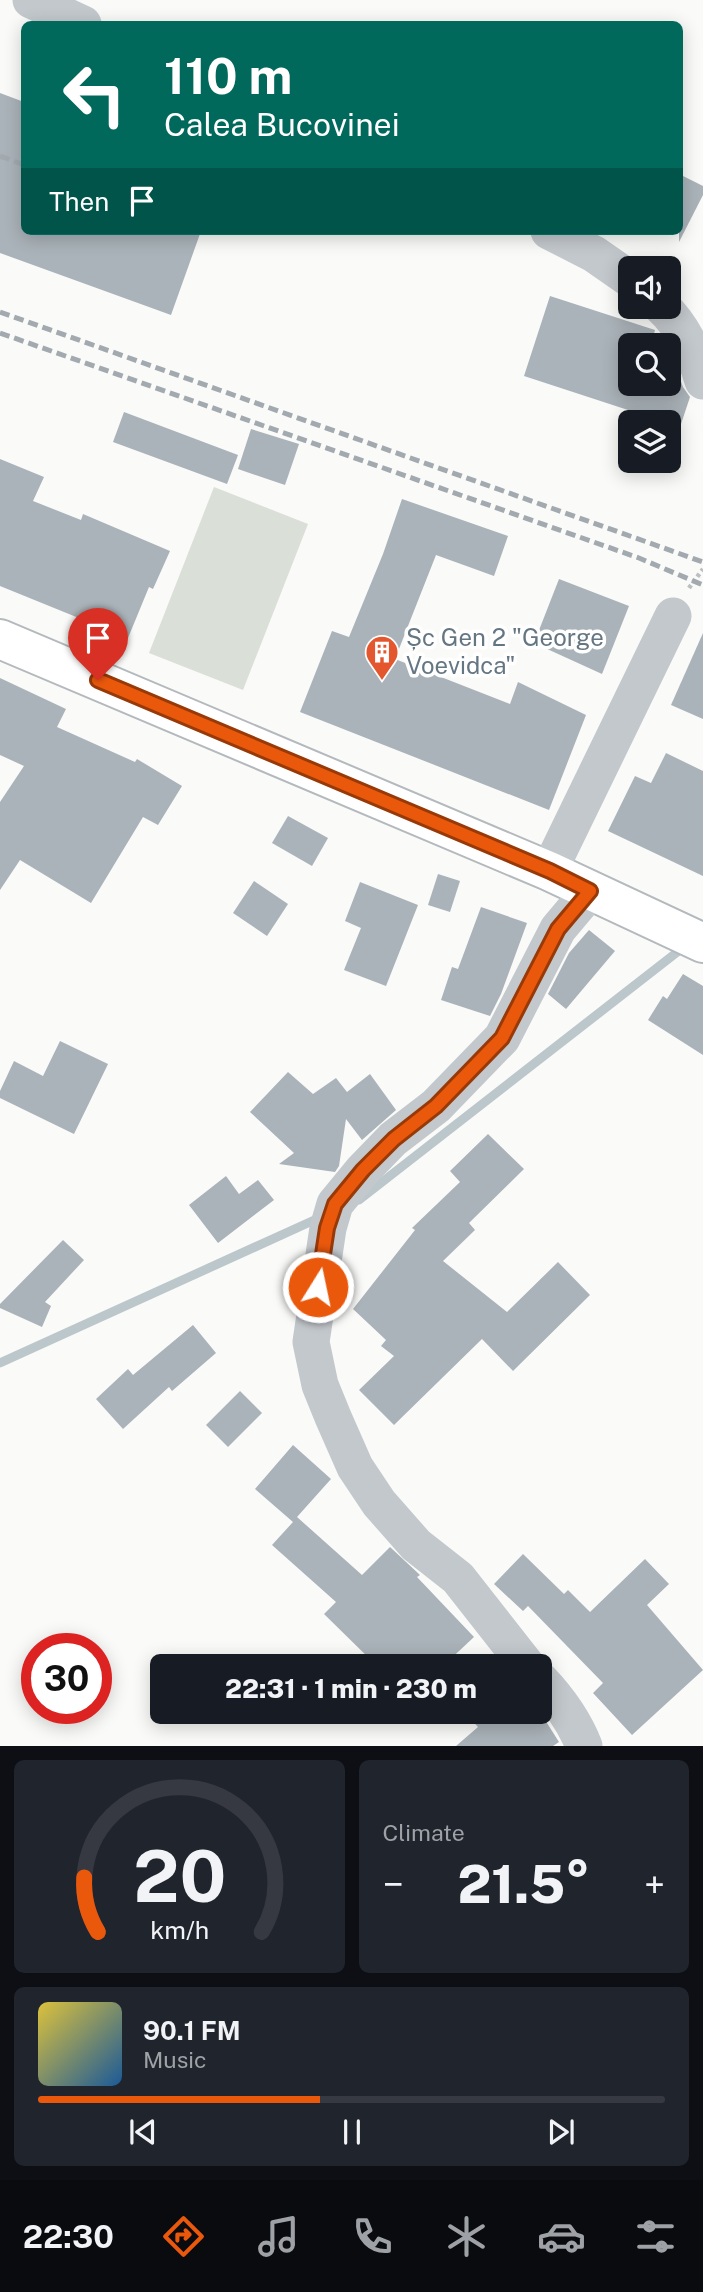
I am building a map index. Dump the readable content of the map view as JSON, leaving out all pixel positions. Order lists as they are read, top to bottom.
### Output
{
  "places": {
    "building": ["Șc Gen 2 \"George Voevidca\""]
  },
  "page": {
    "turn": ["110 m", "Calea Bucovinei"],
    "then": "Then",
    "limit": "30",
    "trip": "22:31 · 1 min · 230 m",
    "tile": "Climate",
    "heat": ["−", "21.5°", "+"],
    "song": ["90.1 FM", "Music"],
    "tabs": "22:30",
    "gauge": ["20", "km/h"]
  }
}
